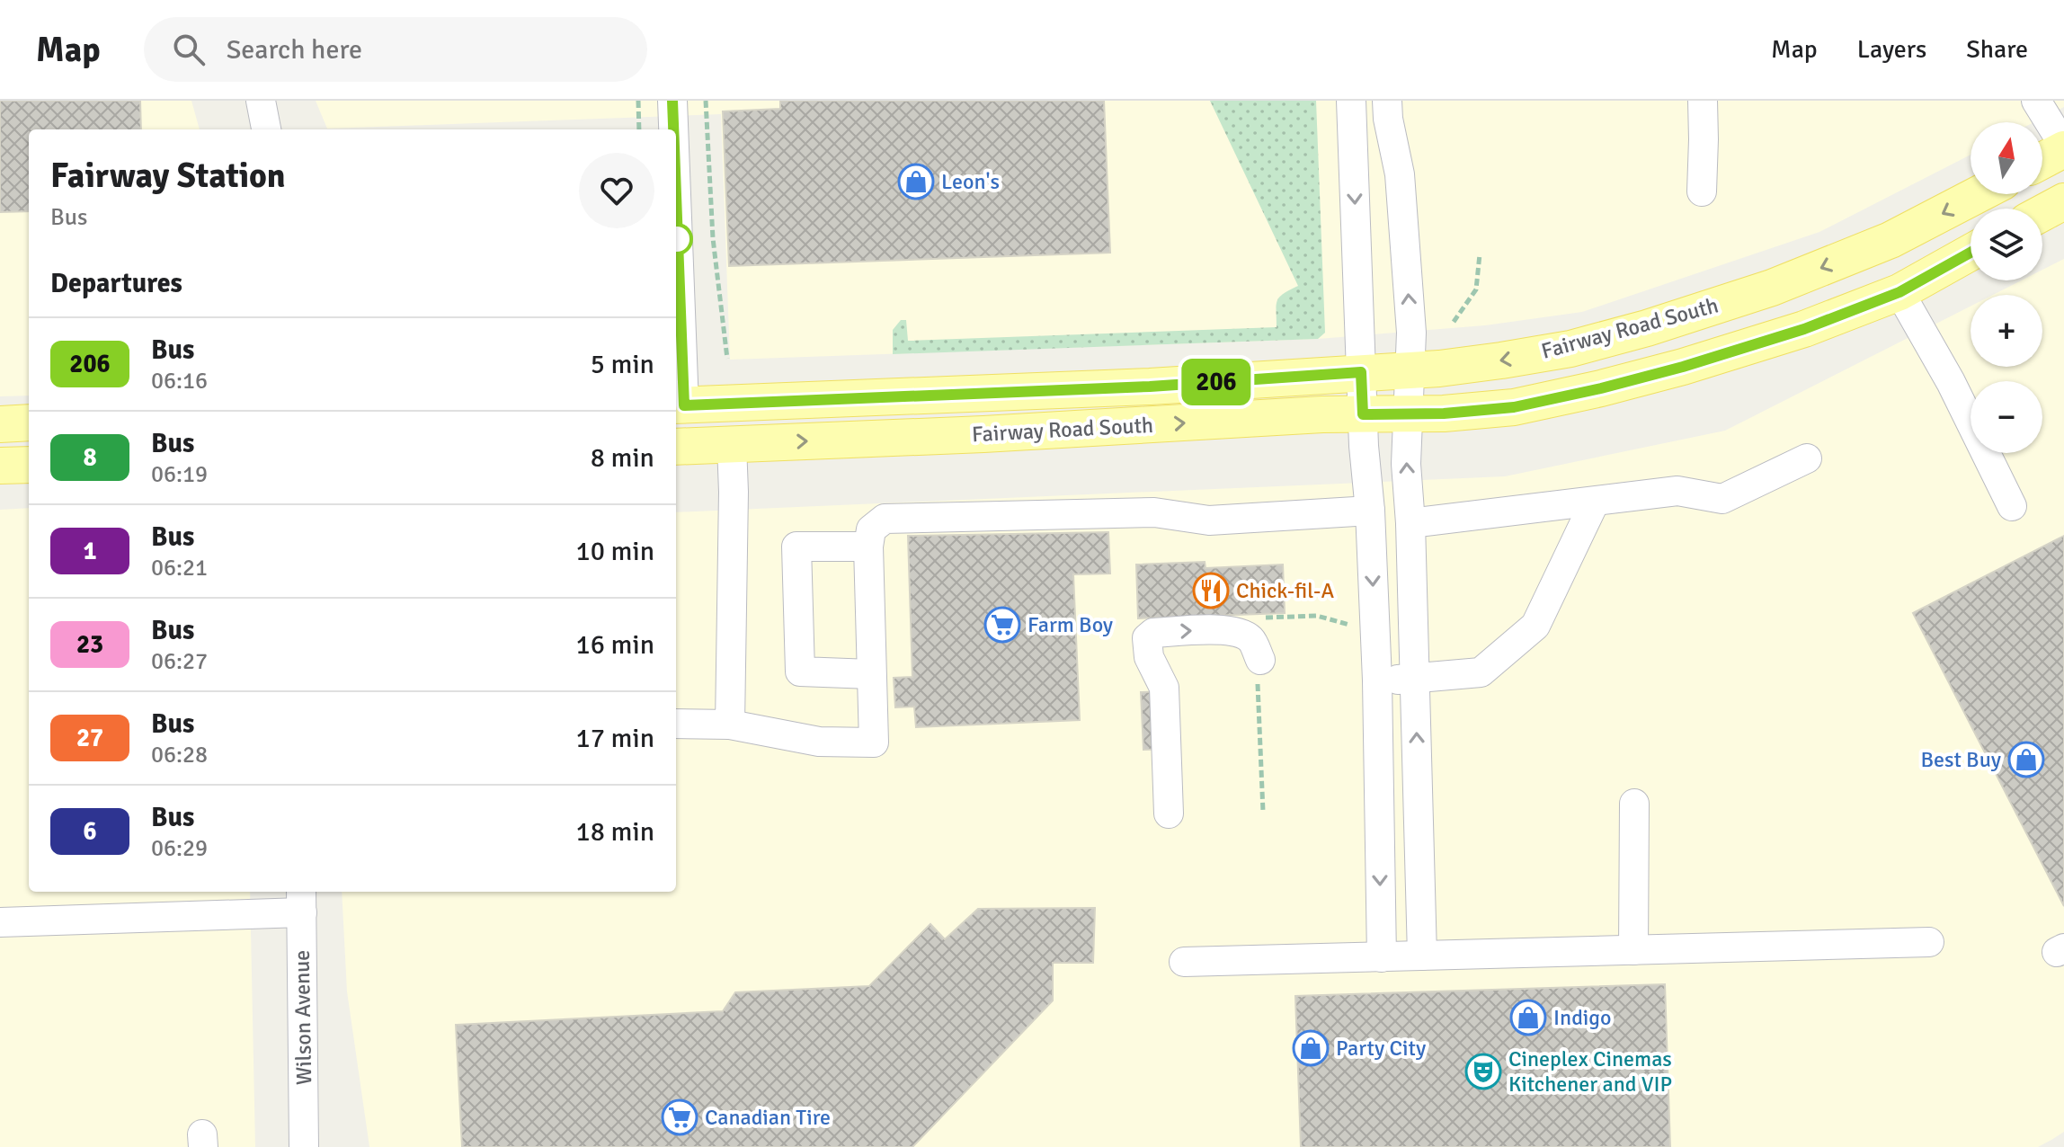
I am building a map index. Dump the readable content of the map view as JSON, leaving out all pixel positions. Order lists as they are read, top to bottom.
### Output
{
  "streets": {
    "main road": ["Fairway Road South"],
    "street": ["Wilson Avenue"]
  },
  "places": {
    "shop": [
      "Leon's",
      "Best Buy",
      "Indigo",
      "Party City"
    ],
    "restaurant": ["Chick-fil-A"],
    "supermarket": ["Farm Boy", "Canadian Tire"],
    "theatre": ["Cineplex Cinemas Kitchener and VIP"]
  },
  "lines": ["bus line 206"],
  "north": "top",
  "page": {
    "header": "Map",
    "search": "Search here",
    "nav": ["Map", "Layers", "Share"],
    "on_map": "206",
    "map_buttons": ["+", "−"],
    "heading": [
      ["Fairway Station", "Bus"],
      "Departures"
    ],
    "list": [
      {
        "mark": "206",
        "name": "Bus",
        "note": "06:16",
        "value": "5 min"
      },
      {
        "mark": "8",
        "name": "Bus",
        "note": "06:19",
        "value": "8 min"
      },
      {
        "mark": "1",
        "name": "Bus",
        "note": "06:21",
        "value": "10 min"
      },
      {
        "mark": "23",
        "name": "Bus",
        "note": "06:27",
        "value": "16 min"
      },
      {
        "mark": "27",
        "name": "Bus",
        "note": "06:28",
        "value": "17 min"
      },
      {
        "mark": "6",
        "name": "Bus",
        "note": "06:29",
        "value": "18 min"
      }
    ]
  }
}
